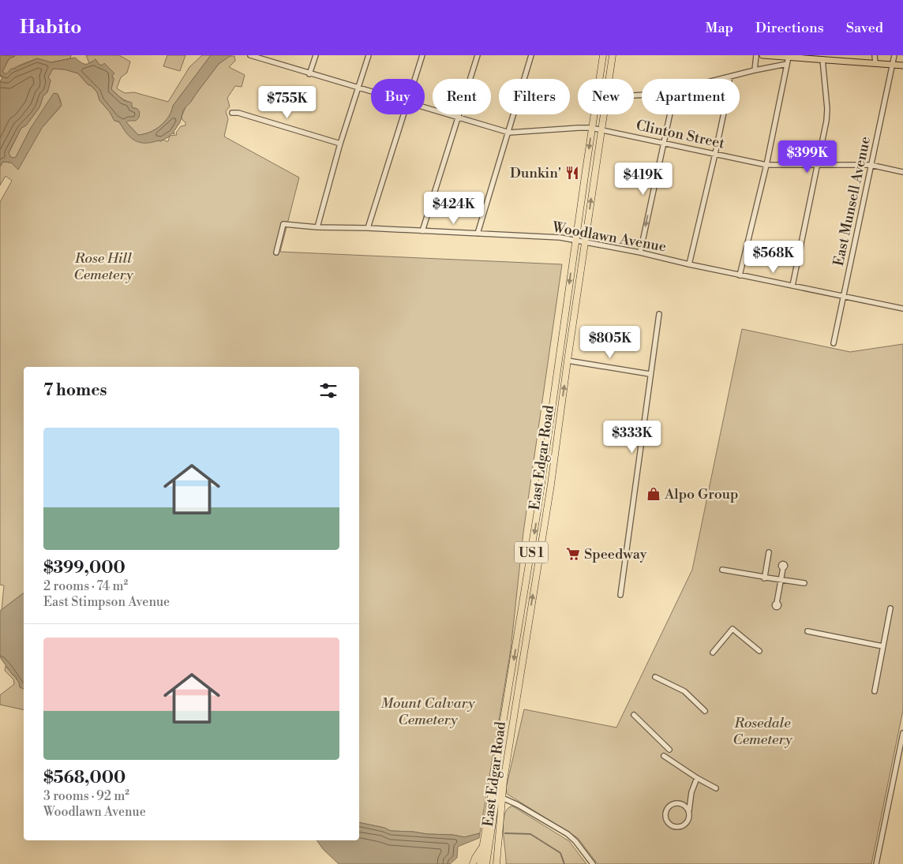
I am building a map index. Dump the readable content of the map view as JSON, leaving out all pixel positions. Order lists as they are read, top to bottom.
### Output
{
  "streets": {
    "highway": ["East Edgar Road", "US 1"],
    "street": ["Clinton Street", "East Munsell Avenue", "Woodlawn Avenue"]
  },
  "crossings": [
    ["Clinton Street", "East Munsell Avenue"],
    ["Clinton Street", "East Edgar Road"],
    ["Clinton Street", "US 1"],
    ["East Munsell Avenue", "Woodlawn Avenue"],
    ["Woodlawn Avenue", "East Edgar Road"],
    ["East Edgar Road", "US 1"]
  ],
  "parks": ["Rose Hill Cemetery", "Mount Calvary Cemetery", "Rosedale Cemetery"],
  "places": {
    "restaurant": ["Dunkin'"],
    "shop": ["Alpo Group"],
    "supermarket": ["Speedway"]
  },
  "page": {
    "header": "Habito",
    "nav": ["Map", "Directions", "Saved"],
    "chip": [
      "Buy",
      "Rent",
      "Filters",
      "New",
      "Apartment"
    ],
    "price": [
      "$755K",
      "$399K",
      "$419K",
      "$424K",
      "$568K",
      "$805K",
      "$333K"
    ],
    "heading": "7 homes",
    "list": [
      {
        "name": "$399,000",
        "note": "2 rooms · 74 m² · East Stimpson Avenue"
      },
      {
        "name": "$568,000",
        "note": "3 rooms · 92 m² · Woodlawn Avenue"
      }
    ]
  }
}
